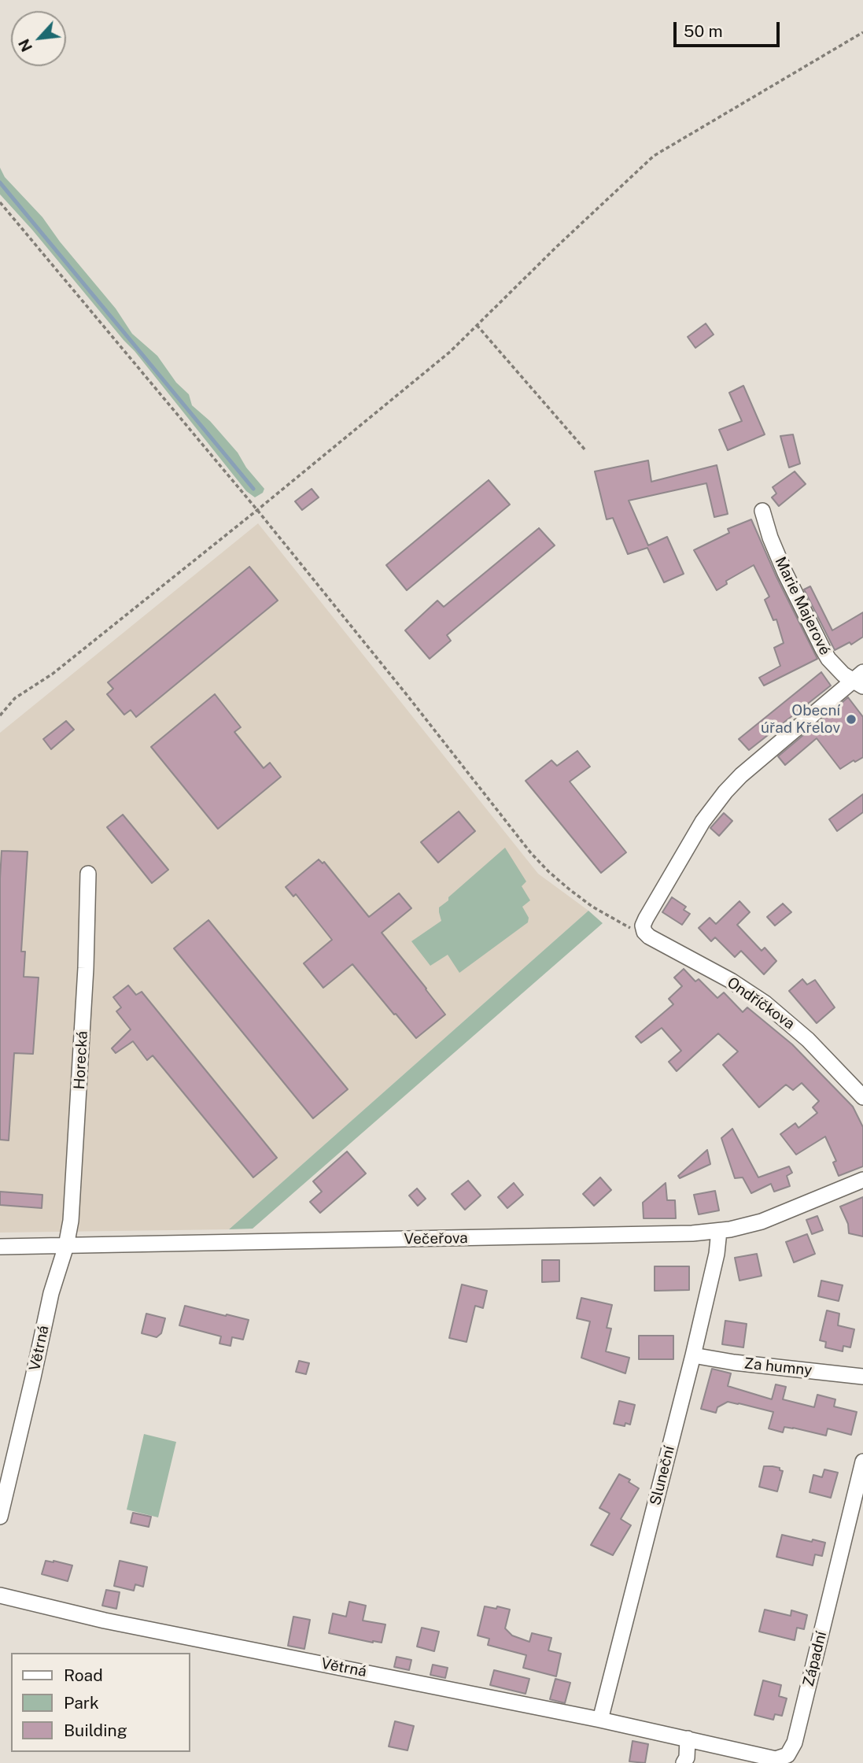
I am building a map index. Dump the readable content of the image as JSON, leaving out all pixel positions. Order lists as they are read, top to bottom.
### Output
{
  "streets": {
    "street": [
      "Marie Majerové",
      "Ondříčkova",
      "Horecká",
      "Večeřova",
      "Větrná",
      "Za humny",
      "Sluneční",
      "Západní"
    ]
  },
  "crossings": [
    ["Horecká", "Večeřova"],
    ["Horecká", "Větrná"],
    ["Večeřova", "Větrná"],
    ["Večeřova", "Sluneční"],
    ["Větrná", "Sluneční"],
    ["Větrná", "Západní"],
    ["Za humny", "Sluneční"]
  ],
  "places": ["Obecní úřad Křelov"],
  "legend": ["Road", "Park", "Building"],
  "scale_bar": "50 m",
  "north": "bottom left"
}
